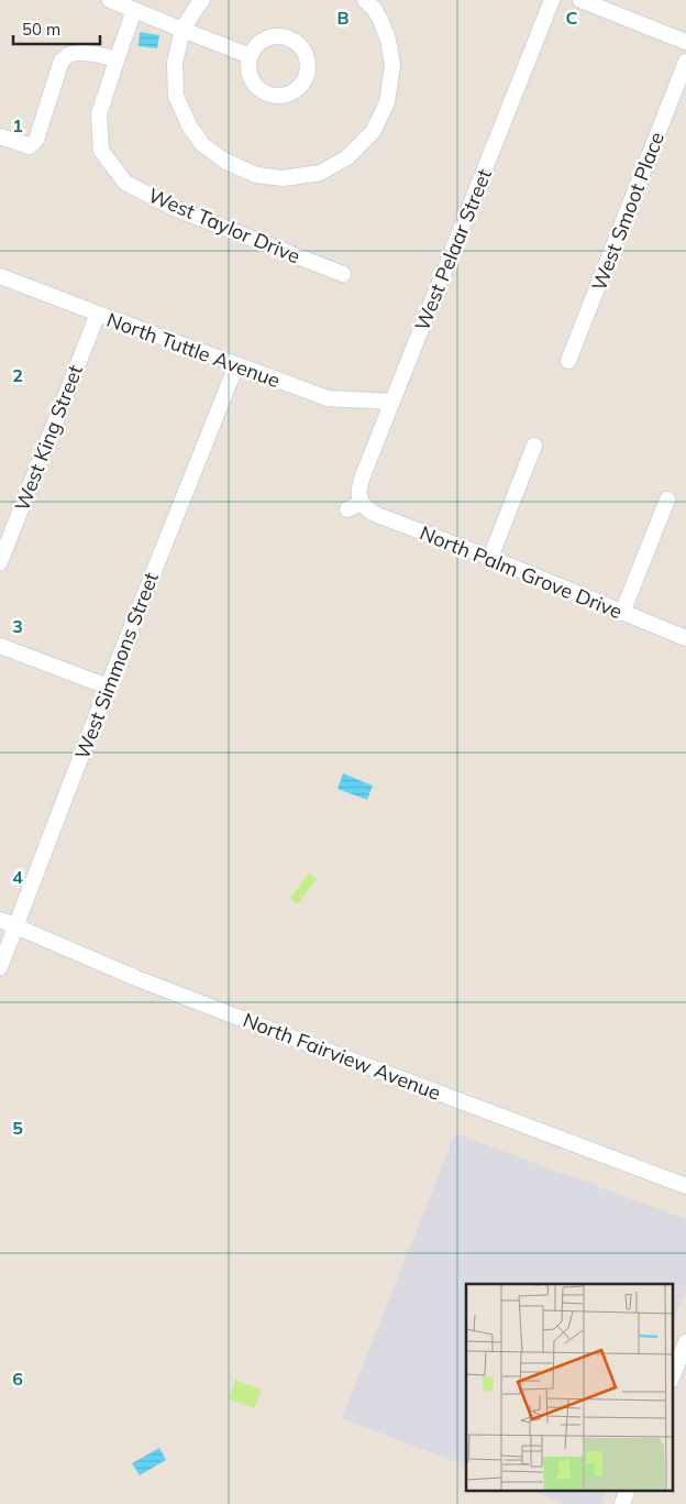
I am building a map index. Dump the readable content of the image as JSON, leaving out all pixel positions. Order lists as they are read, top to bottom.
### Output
{
  "streets": {
    "street": [
      "West Smoot Place",
      "West Taylor Drive",
      "West Pelaar Street",
      "North Tuttle Avenue",
      "West King Street",
      "North Palm Grove Drive",
      "West Simmons Street",
      "North Fairview Avenue"
    ]
  },
  "crossings": [
    ["West Pelaar Street", "North Tuttle Avenue"],
    ["West Pelaar Street", "North Palm Grove Drive"],
    ["North Tuttle Avenue", "West King Street"],
    ["North Tuttle Avenue", "West Simmons Street"],
    ["West Simmons Street", "North Fairview Avenue"]
  ],
  "scale_bar": "50 m",
  "grid": {
    "columns": ["B", "C"],
    "rows": [
      "1",
      "2",
      "3",
      "4",
      "5",
      "6"
    ]
  }
}
